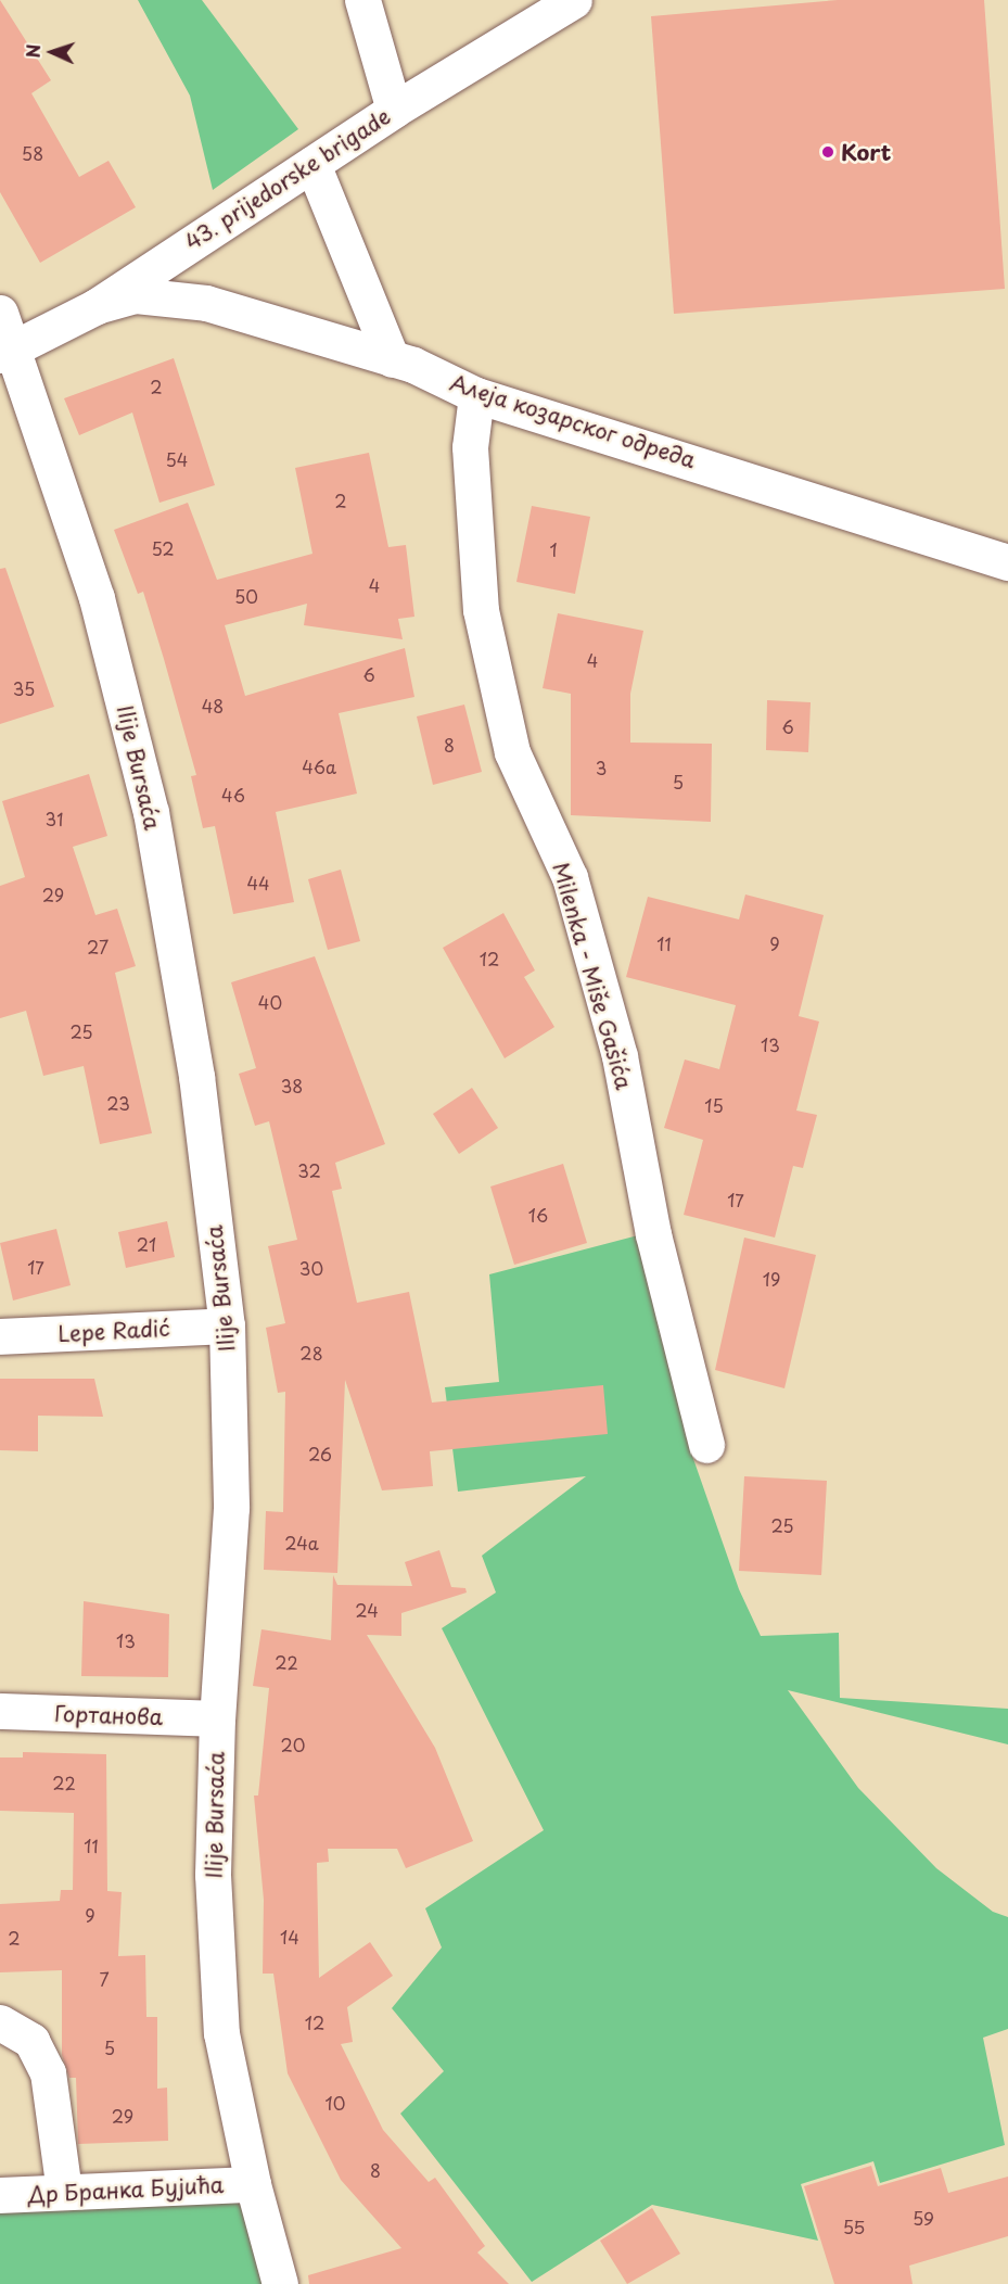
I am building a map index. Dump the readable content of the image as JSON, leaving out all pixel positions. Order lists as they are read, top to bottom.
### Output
{
  "streets": {
    "street": [
      "43. prijedorske brigade",
      "Алеја козарског одреда",
      "Ilije Bursaća",
      "Milenka - Miše Gašića",
      "Lepe Radić",
      "Гортанова",
      "Др Бранка Бујића"
    ]
  },
  "crossings": [
    ["43. prijedorske brigade", "Алеја козарског одреда"],
    ["43. prijedorske brigade", "Ilije Bursaća"],
    ["Алеја козарског одреда", "Milenka - Miše Gašića"],
    ["Ilije Bursaća", "Lepe Radić"],
    ["Ilije Bursaća", "Гортанова"],
    ["Ilije Bursaća", "Др Бранка Бујића"]
  ],
  "places": ["Kort"],
  "house_numbers": [
    "58",
    "2",
    "54",
    "2",
    "52",
    "1",
    "4",
    "50",
    "4",
    "6",
    "35",
    "48",
    "6",
    "8",
    "46a",
    "3",
    "5",
    "46",
    "31",
    "44",
    "29",
    "11",
    "9",
    "27",
    "12",
    "40",
    "25",
    "13",
    "38",
    "23",
    "15",
    "32",
    "17",
    "16",
    "21",
    "17",
    "30",
    "19",
    "28",
    "26",
    "25",
    "24a",
    "24",
    "13",
    "22",
    "20",
    "22",
    "11",
    "9",
    "14",
    "2",
    "7",
    "12",
    "5",
    "10",
    "29",
    "8",
    "59",
    "55"
  ],
  "north": "left"
}
